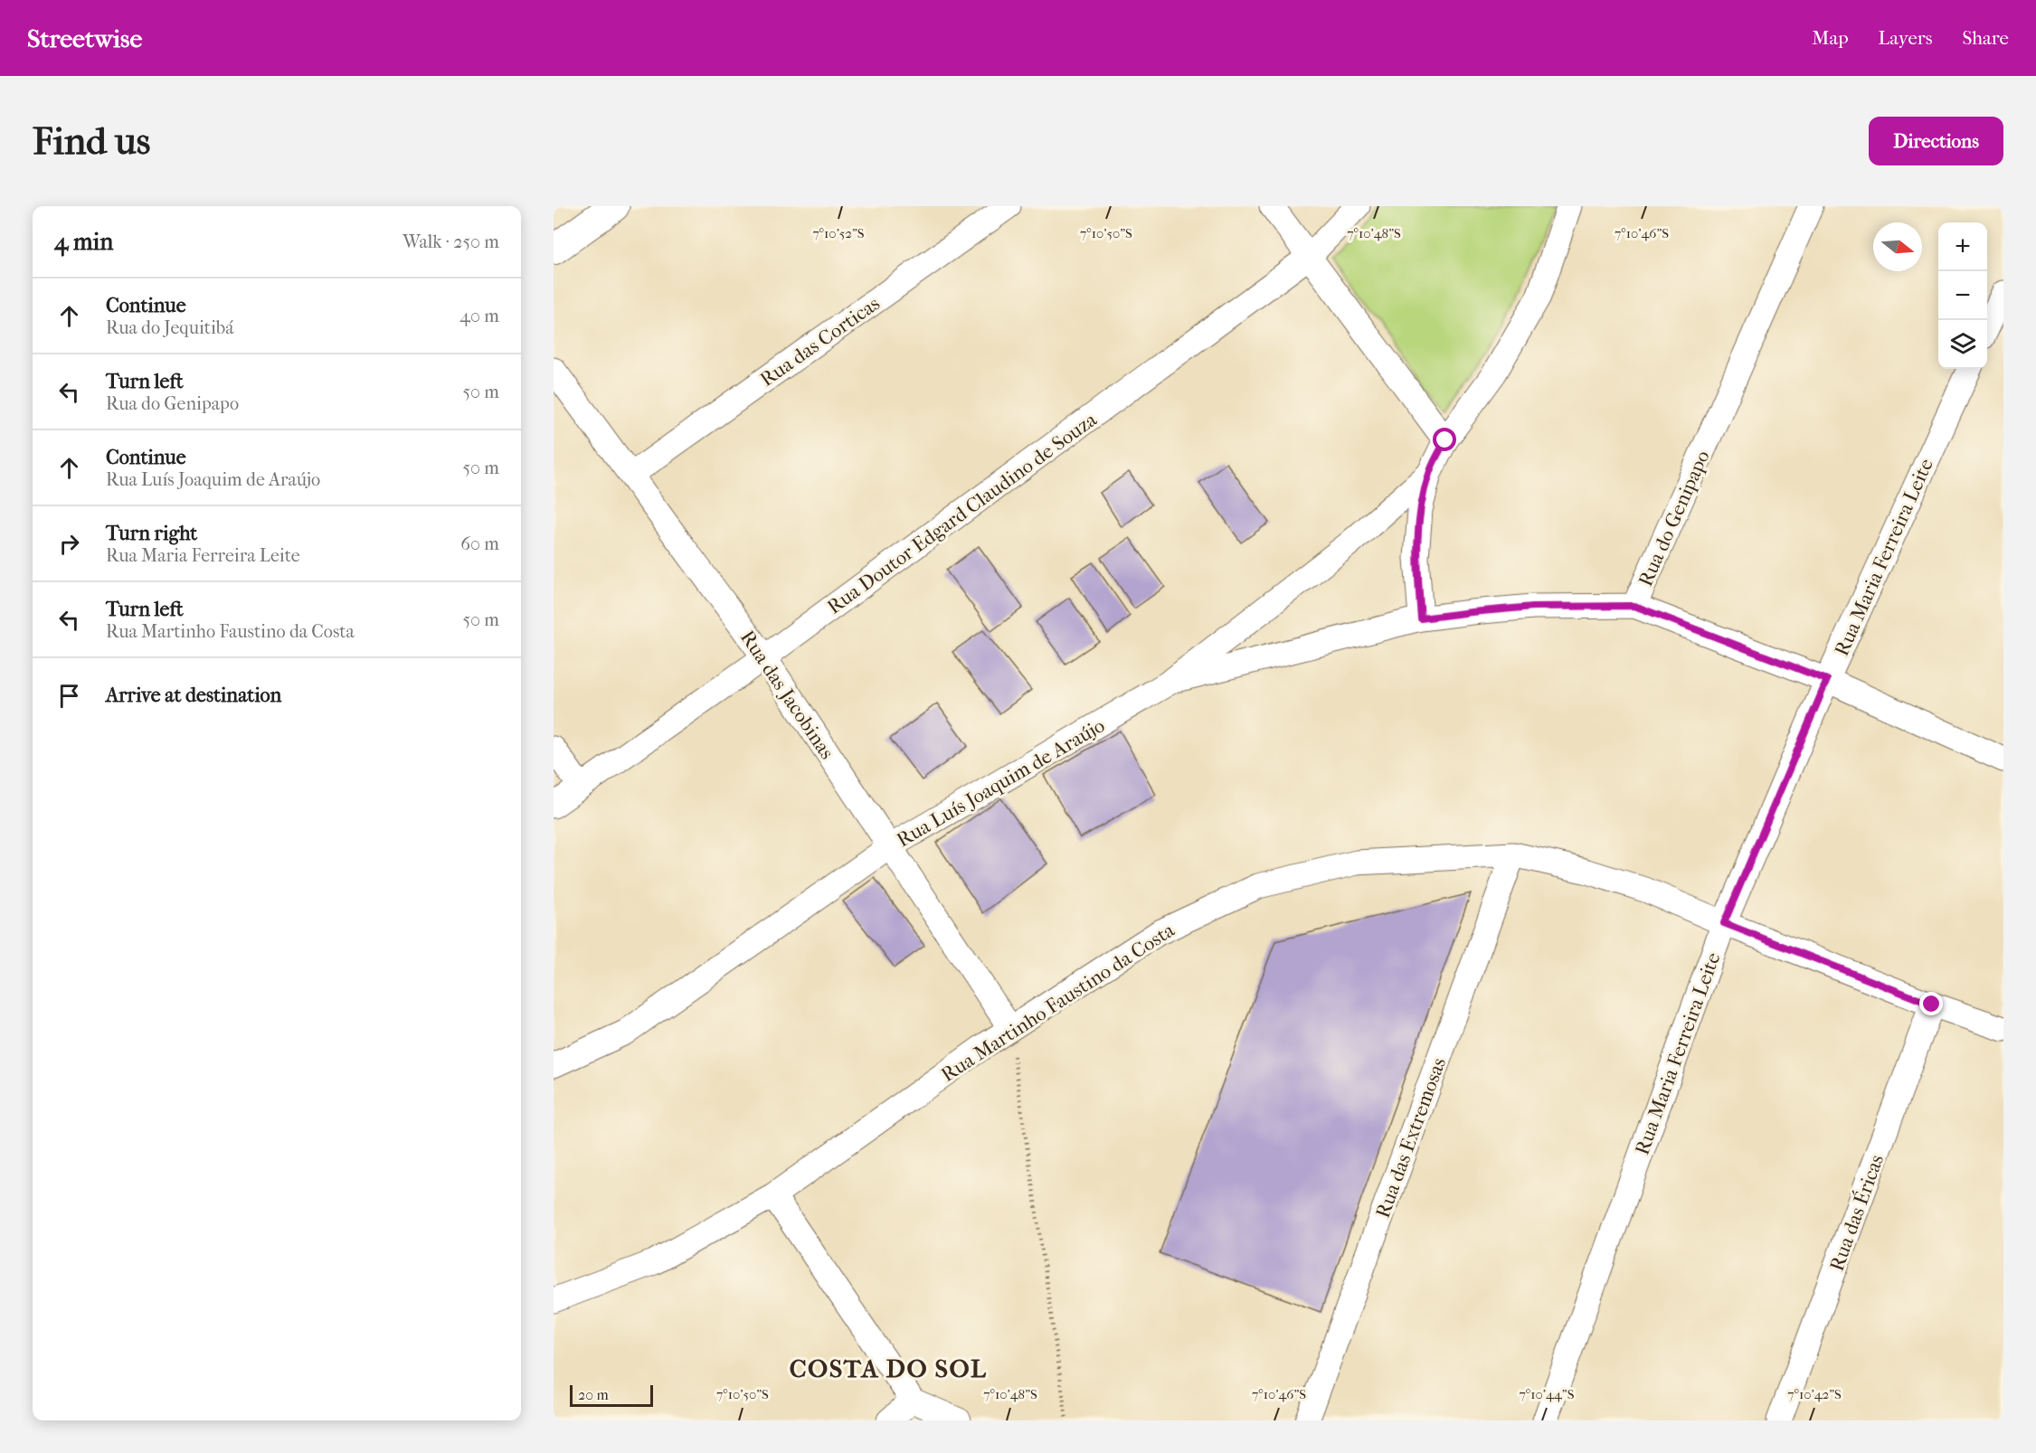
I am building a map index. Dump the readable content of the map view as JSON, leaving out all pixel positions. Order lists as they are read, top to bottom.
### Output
{
  "streets": {
    "street": [
      "Rua das Corticas",
      "Rua Doutor Edgard Claudino de Souza",
      "Rua do Genipapo",
      "Rua Maria Ferreira Leite",
      "Rua das Jacobinas",
      "Rua Luís Joaquim de Araújo",
      "Rua Martinho Faustino da Costa",
      "Rua das Extremosas",
      "Rua das Éricas"
    ]
  },
  "crossings": [
    ["Rua das Corticas", "Rua das Jacobinas"],
    ["Rua Doutor Edgard Claudino de Souza", "Rua das Jacobinas"],
    ["Rua do Genipapo", "Rua Luís Joaquim de Araújo"],
    ["Rua Maria Ferreira Leite", "Rua Martinho Faustino da Costa"],
    ["Rua das Jacobinas", "Rua Luís Joaquim de Araújo"],
    ["Rua das Jacobinas", "Rua Martinho Faustino da Costa"],
    ["Rua Martinho Faustino da Costa", "Rua das Extremosas"],
    ["Rua Martinho Faustino da Costa", "Rua das Éricas"]
  ],
  "districts": ["COSTA DO SOL"],
  "scale_bar": "20 m",
  "north": "right",
  "page": {
    "header": "Streetwise",
    "nav": ["Map", "Layers", "Share"],
    "buttons": "Directions",
    "title": "Find us",
    "heading": ["4 min", "Walk · 250 m"],
    "map_buttons": ["+", "−"],
    "list": [
      ["Continue", "Rua do Jequitibá", "40 m"],
      ["Turn left", "Rua do Genipapo", "50 m"],
      ["Continue", "Rua Luís Joaquim de Araújo", "50 m"],
      ["Turn right", "Rua Maria Ferreira Leite", "60 m"],
      ["Turn left", "Rua Martinho Faustino da Costa", "50 m"],
      "Arrive at destination"
    ],
    "scale": "20 m"
  },
  "coordinates": [
    "7°10'52\"S",
    "7°10'50\"S",
    "7°10'48\"S",
    "7°10'46\"S",
    "7°10'44\"S",
    "7°10'42\"S"
  ]
}
